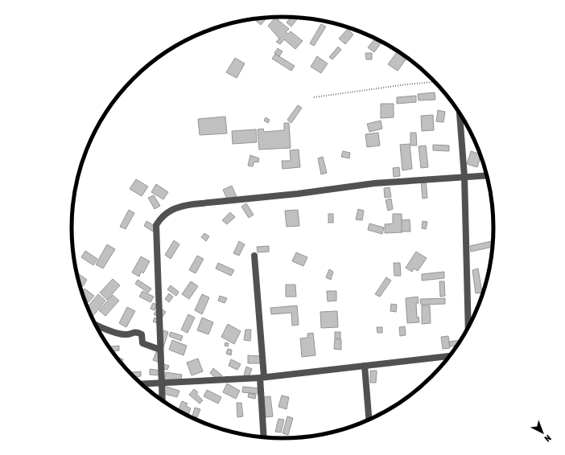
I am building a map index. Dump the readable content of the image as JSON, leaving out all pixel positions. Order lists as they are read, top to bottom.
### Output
{
  "north": "bottom right"
}
